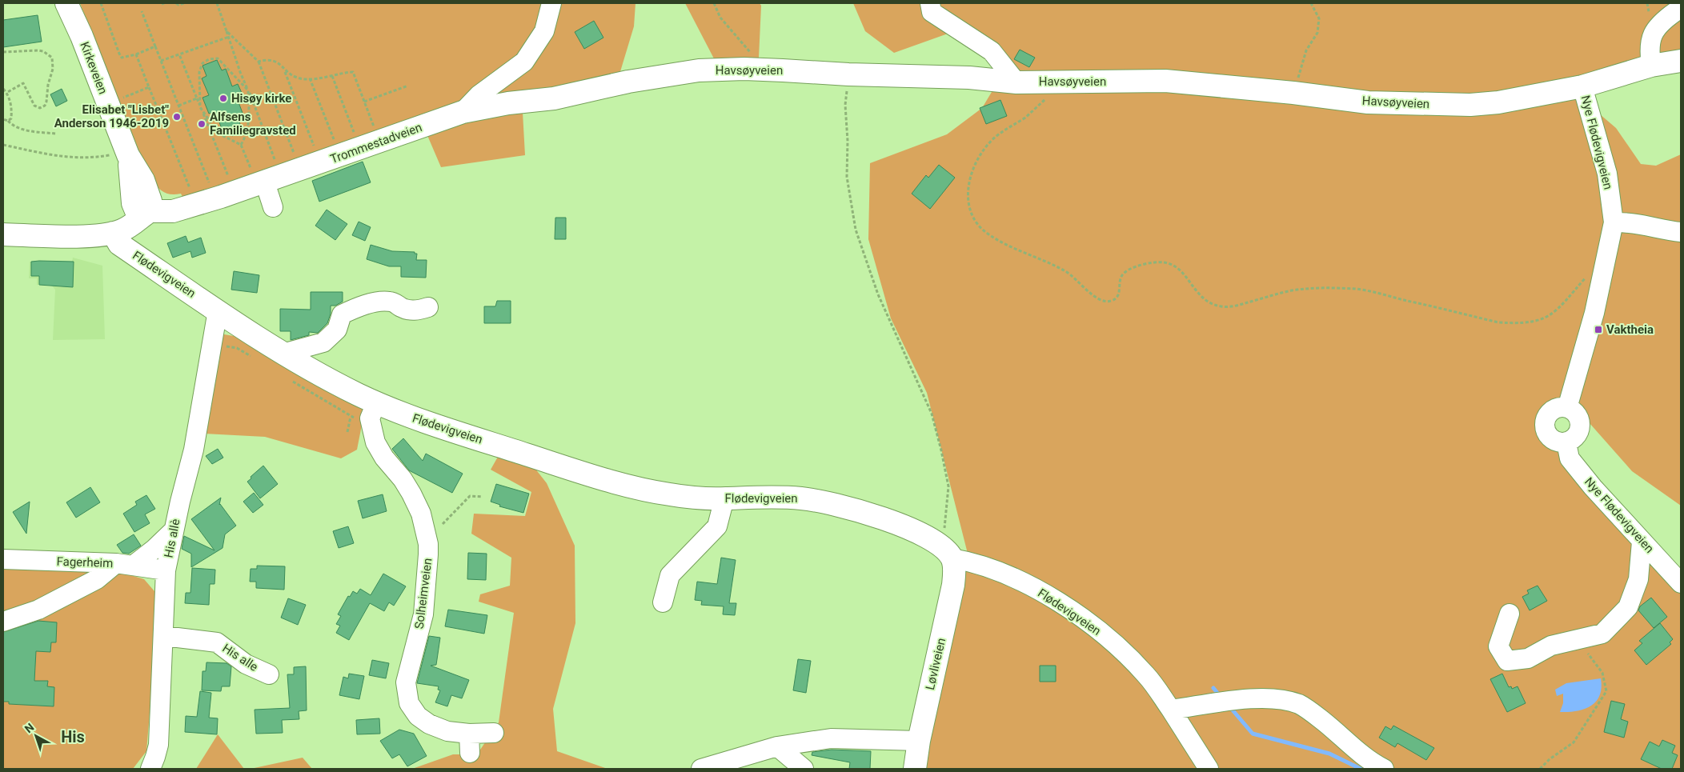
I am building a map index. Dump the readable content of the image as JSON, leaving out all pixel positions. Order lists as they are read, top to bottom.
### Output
{
  "streets": {
    "main road": [
      "Kirkeveien",
      "Havsøyveien",
      "Trommestadveien",
      "Flødevigveien",
      "Løvliveien"
    ],
    "street": [
      "Nye Flødevigveien",
      "His allè",
      "Fagerheim",
      "Solheimveien",
      "His alle"
    ]
  },
  "crossings": [
    ["Kirkeveien", "Trommestadveien"],
    ["Havsøyveien", "Nye Flødevigveien"],
    ["Havsøyveien", "Trommestadveien"],
    ["Flødevigveien", "His allè"],
    ["Flødevigveien", "Solheimveien"],
    ["Flødevigveien", "Løvliveien"],
    ["His allè", "Fagerheim"],
    ["His allè", "His alle"]
  ],
  "districts": ["His"],
  "places": {
    "other": ["Hisøy kirke", "Elisabet \"Lisbet\" Anderson 1946-2019", "Alfsens Familiegravsted"],
    "transit": ["Vaktheia"]
  },
  "north": "top left"
}
